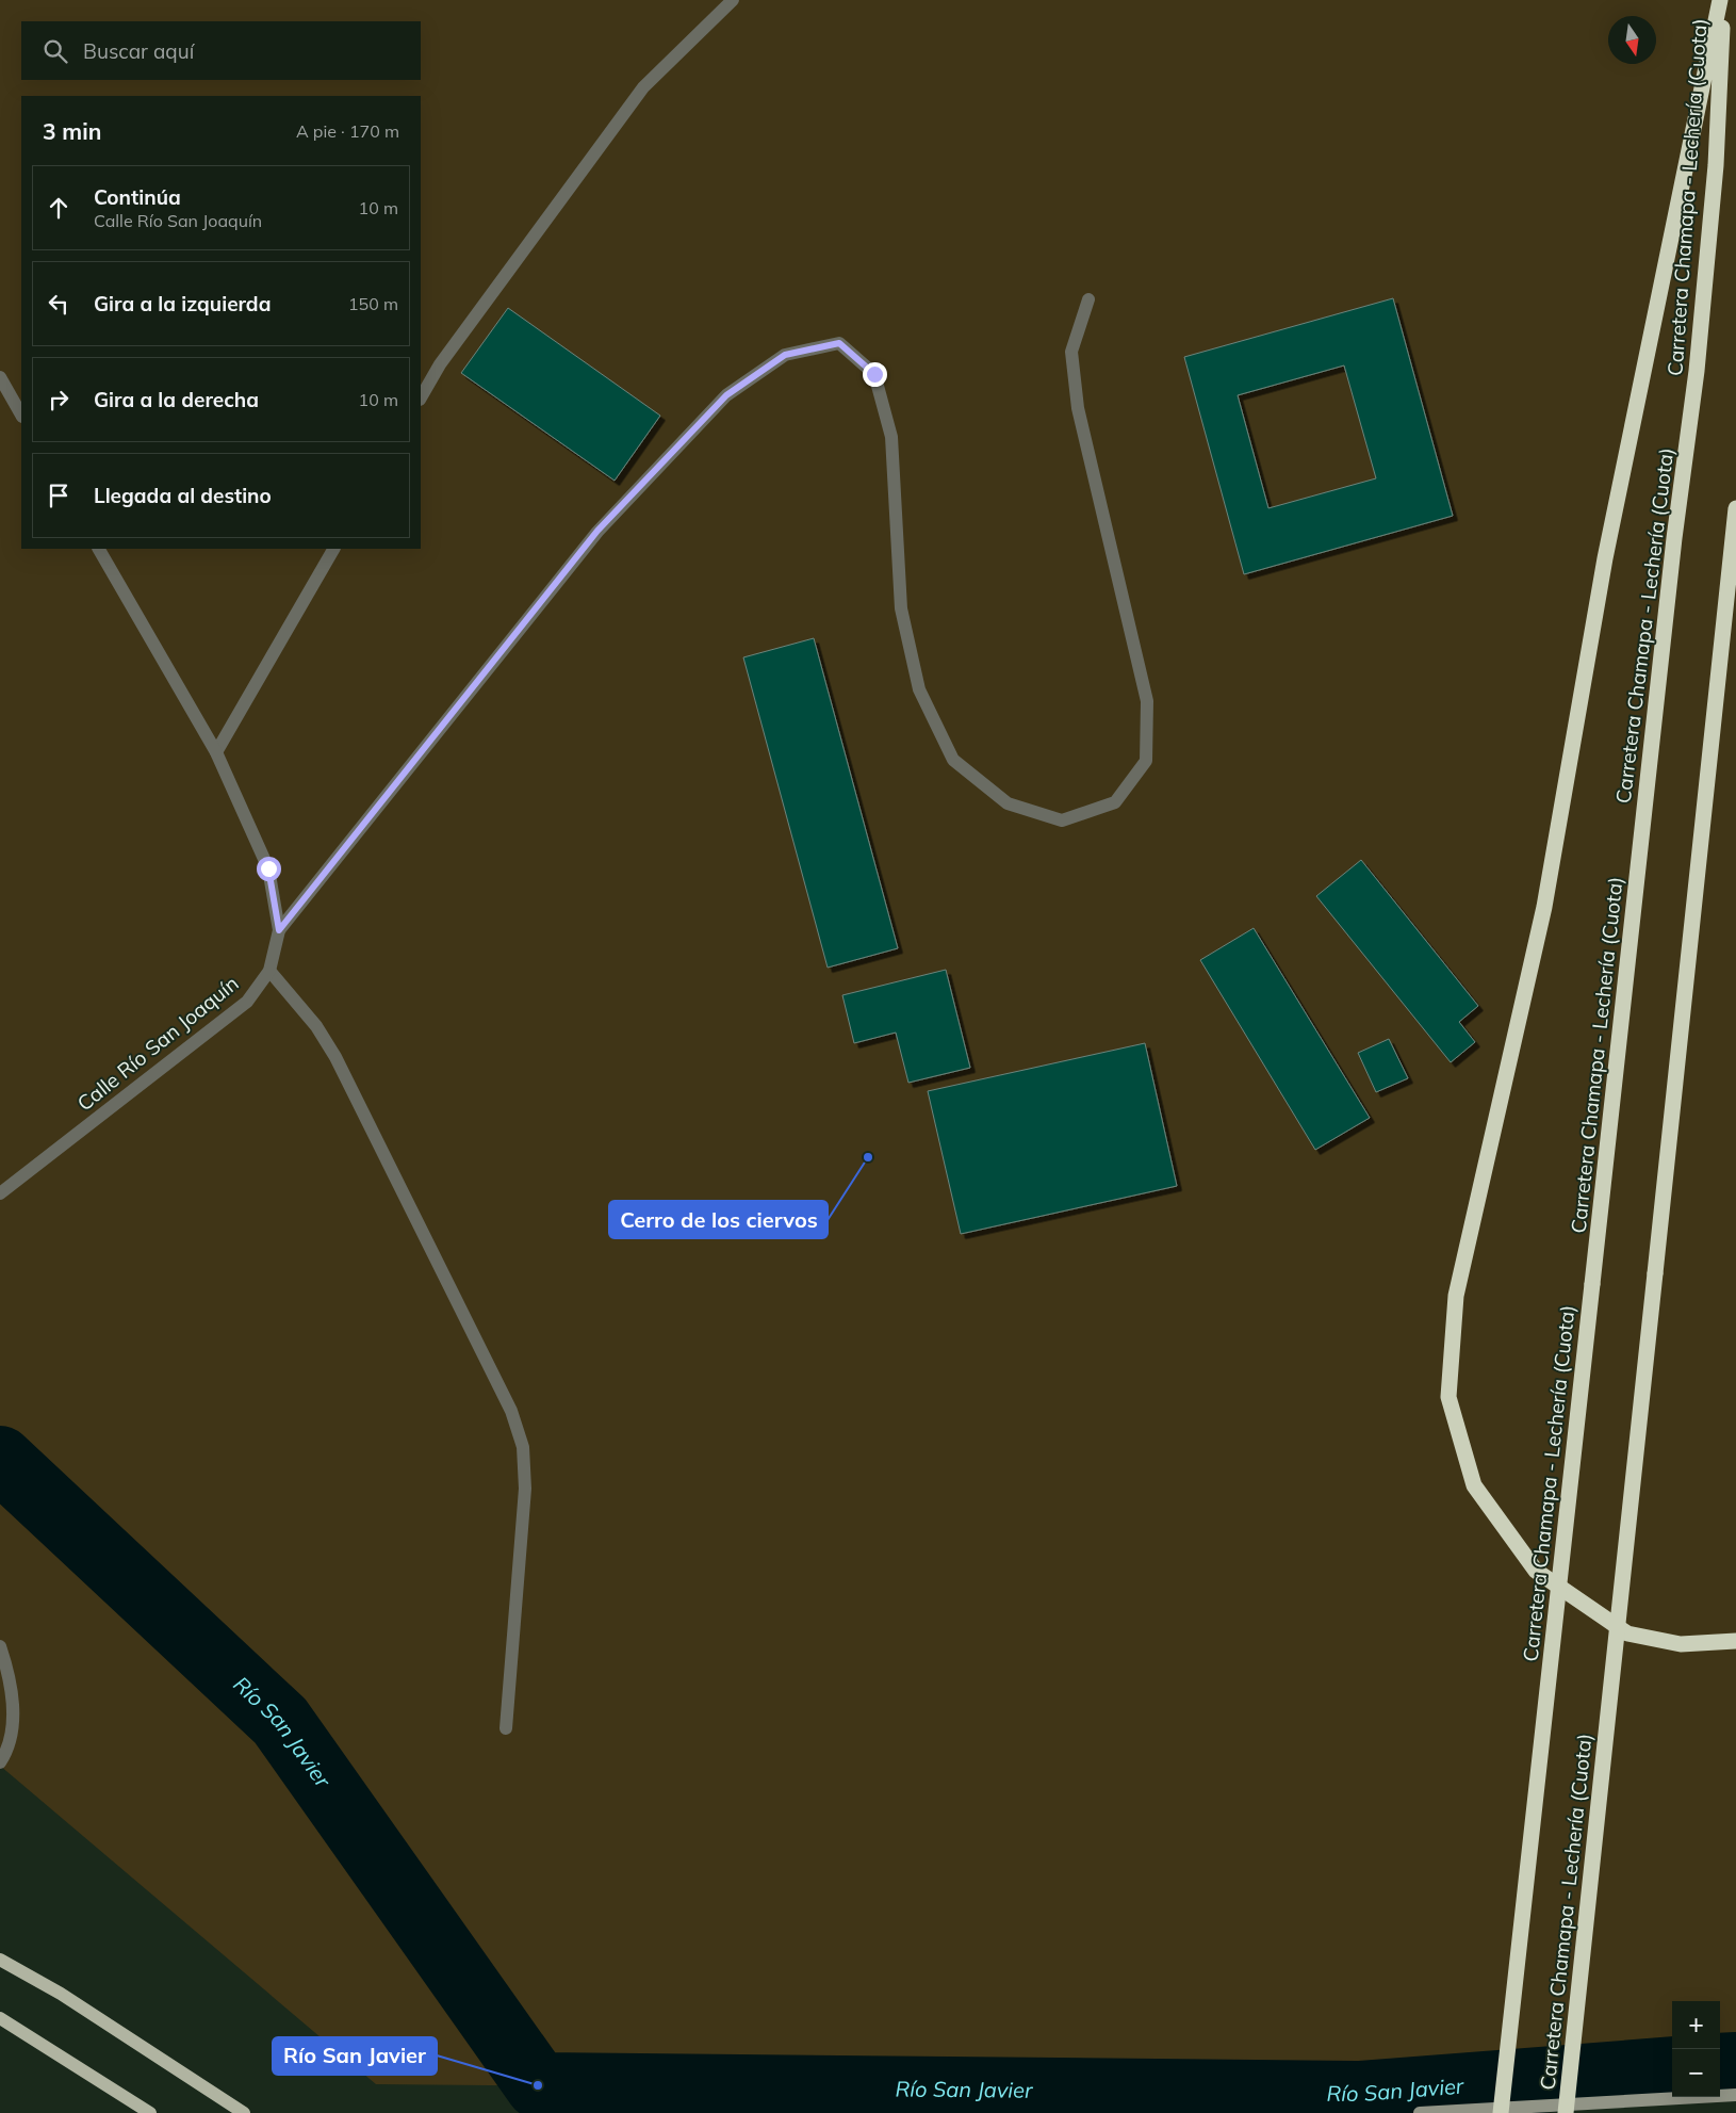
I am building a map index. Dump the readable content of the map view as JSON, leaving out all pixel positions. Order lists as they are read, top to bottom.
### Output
{
  "streets": {
    "highway": ["Carretera Chamapa - Lechería (Cuota)"],
    "street": ["Calle Río San Joaquín"]
  },
  "water": ["Río San Javier"],
  "places": ["Cerro de los ciervos", "Río San Javier"],
  "north": "bottom",
  "page": {
    "search": "Buscar aquí",
    "heading": ["3 min", "A pie · 170 m"],
    "list": [
      ["Continúa", "Calle Río San Joaquín", "10 m"],
      ["Gira a la izquierda", "150 m"],
      ["Gira a la derecha", "10 m"],
      "Llegada al destino"
    ],
    "map_buttons": ["+", "−"]
  }
}
